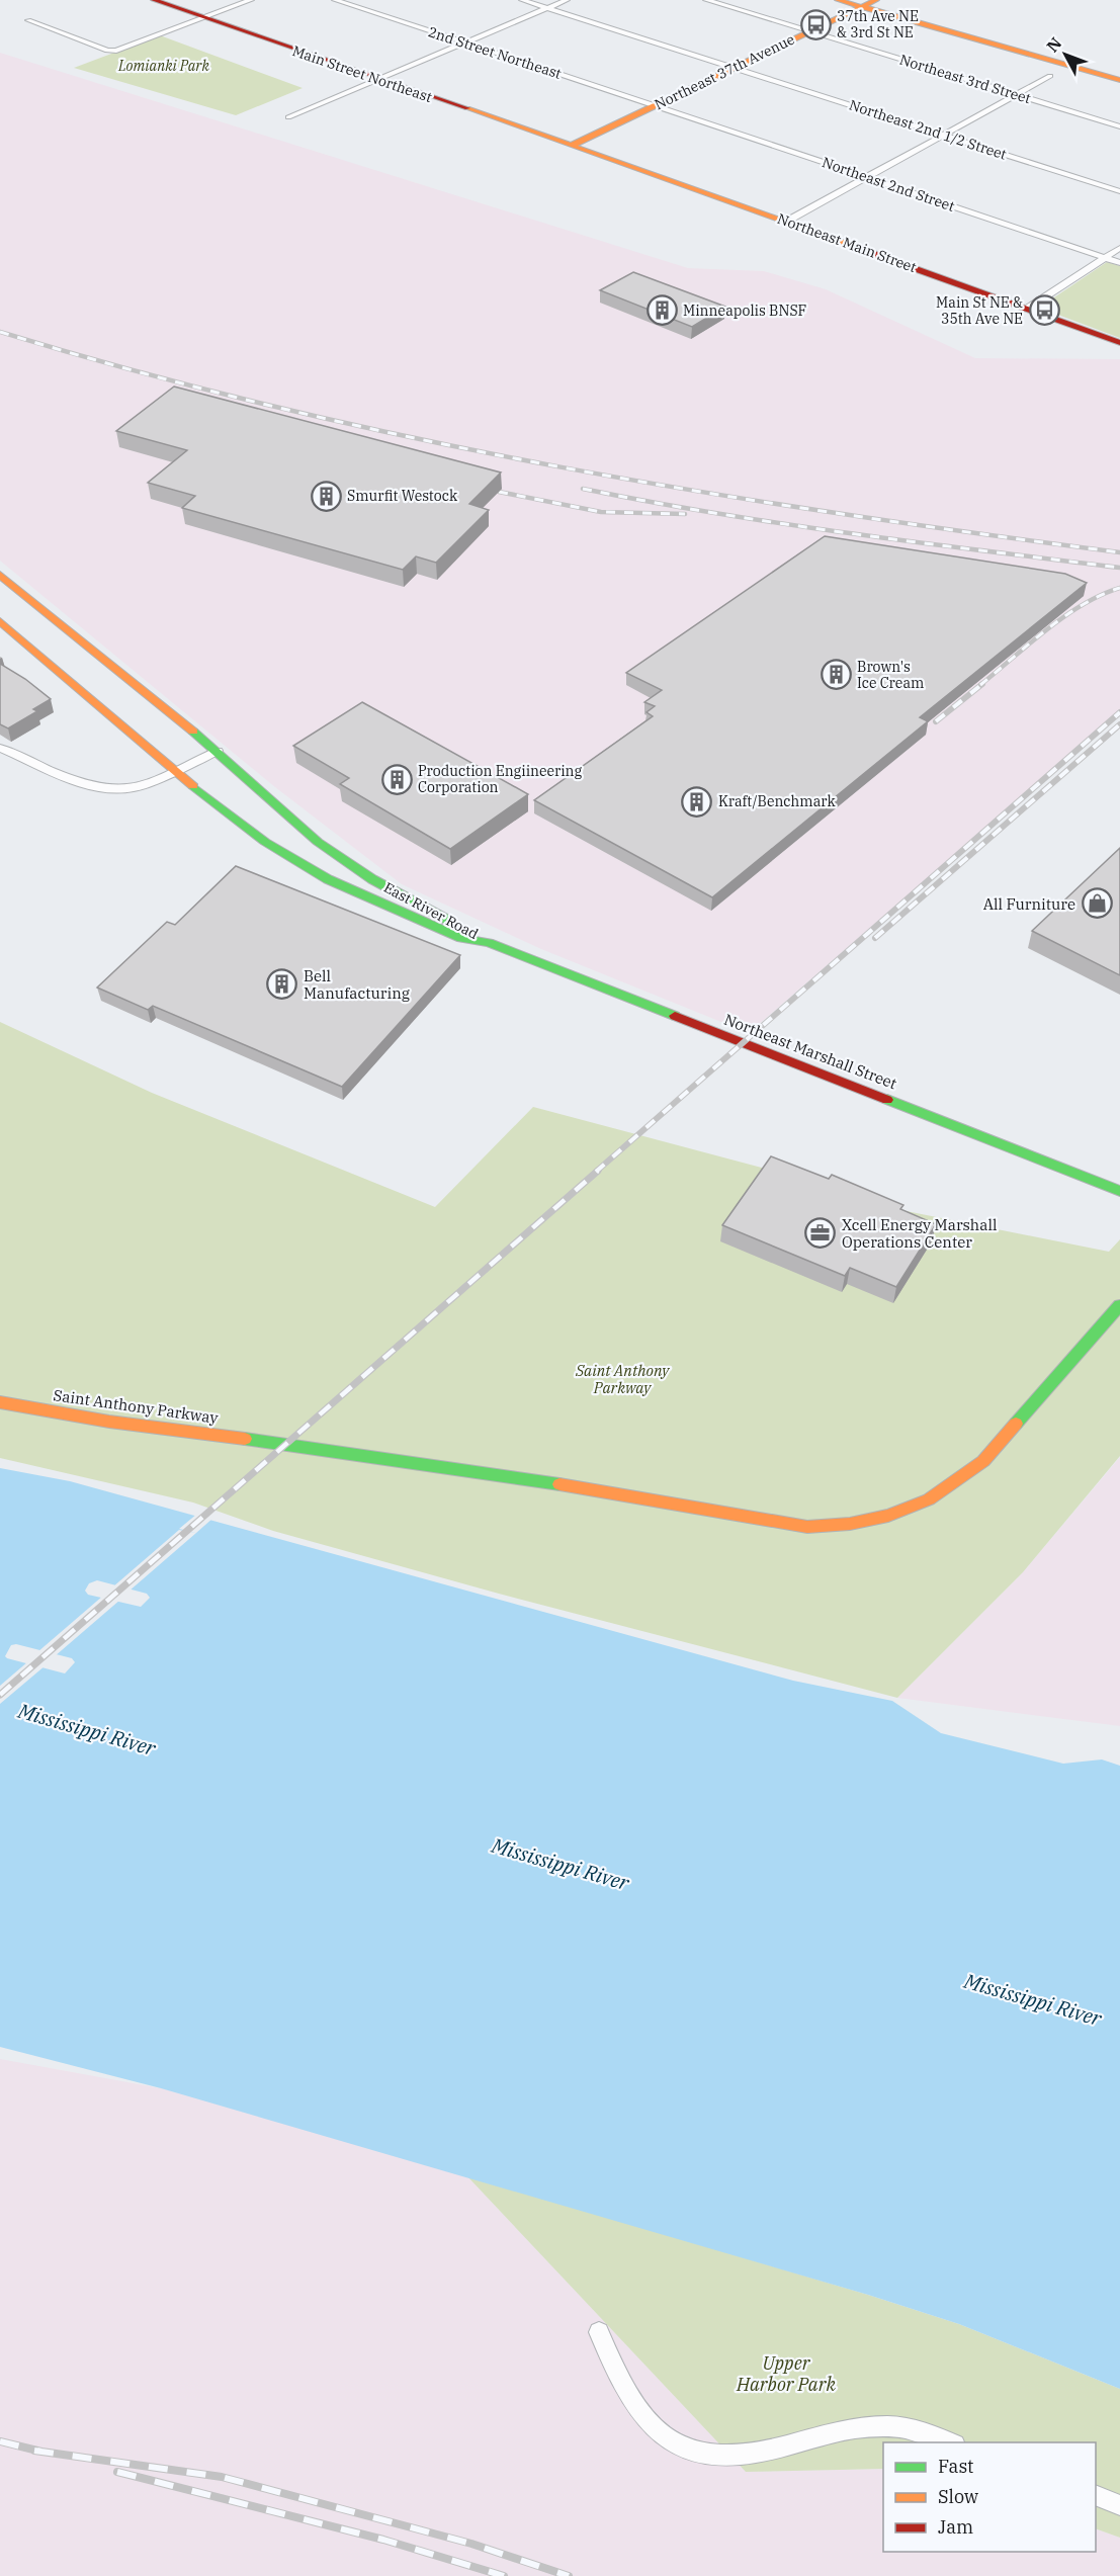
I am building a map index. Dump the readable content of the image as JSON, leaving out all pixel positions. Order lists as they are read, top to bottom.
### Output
{
  "streets": {
    "street": [
      "2nd Street Northeast",
      "Northeast 37th Avenue",
      "Main Street Northeast",
      "Northeast 3rd Street",
      "Northeast 2nd 1/2 Street",
      "Northeast 2nd Street",
      "Northeast Main Street",
      "East River Road",
      "Northeast Marshall Street",
      "Saint Anthony Parkway"
    ]
  },
  "crossings": [
    ["2nd Street Northeast", "Northeast 37th Avenue"],
    ["2nd Street Northeast", "Northeast 2nd Street"],
    ["Northeast 37th Avenue", "Main Street Northeast"],
    ["Northeast 37th Avenue", "Northeast 3rd Street"],
    ["Northeast 37th Avenue", "Northeast 2nd 1/2 Street"],
    ["Northeast 37th Avenue", "Northeast 2nd Street"],
    ["Northeast 37th Avenue", "Northeast Main Street"],
    ["Main Street Northeast", "Northeast Main Street"],
    ["East River Road", "Northeast Marshall Street"]
  ],
  "water": ["Mississippi River"],
  "parks": ["Lomianki Park", "Saint Anthony Parkway", "Upper Harbor Park"],
  "places": {
    "bus stop": ["37th Ave NE & 3rd St NE", "Main St NE & 35th Ave NE"],
    "building": [
      "Minneapolis BNSF",
      "Smurfit Westock",
      "Brown's Ice Cream",
      "Production Engiineering Corporation",
      "Kraft/Benchmark",
      "Bell Manufacturing"
    ],
    "shop": ["All Furniture"],
    "office": ["Xcell Energy Marshall Operations Center"]
  },
  "legend": ["Fast", "Slow", "Jam"],
  "north": "top left"
}
